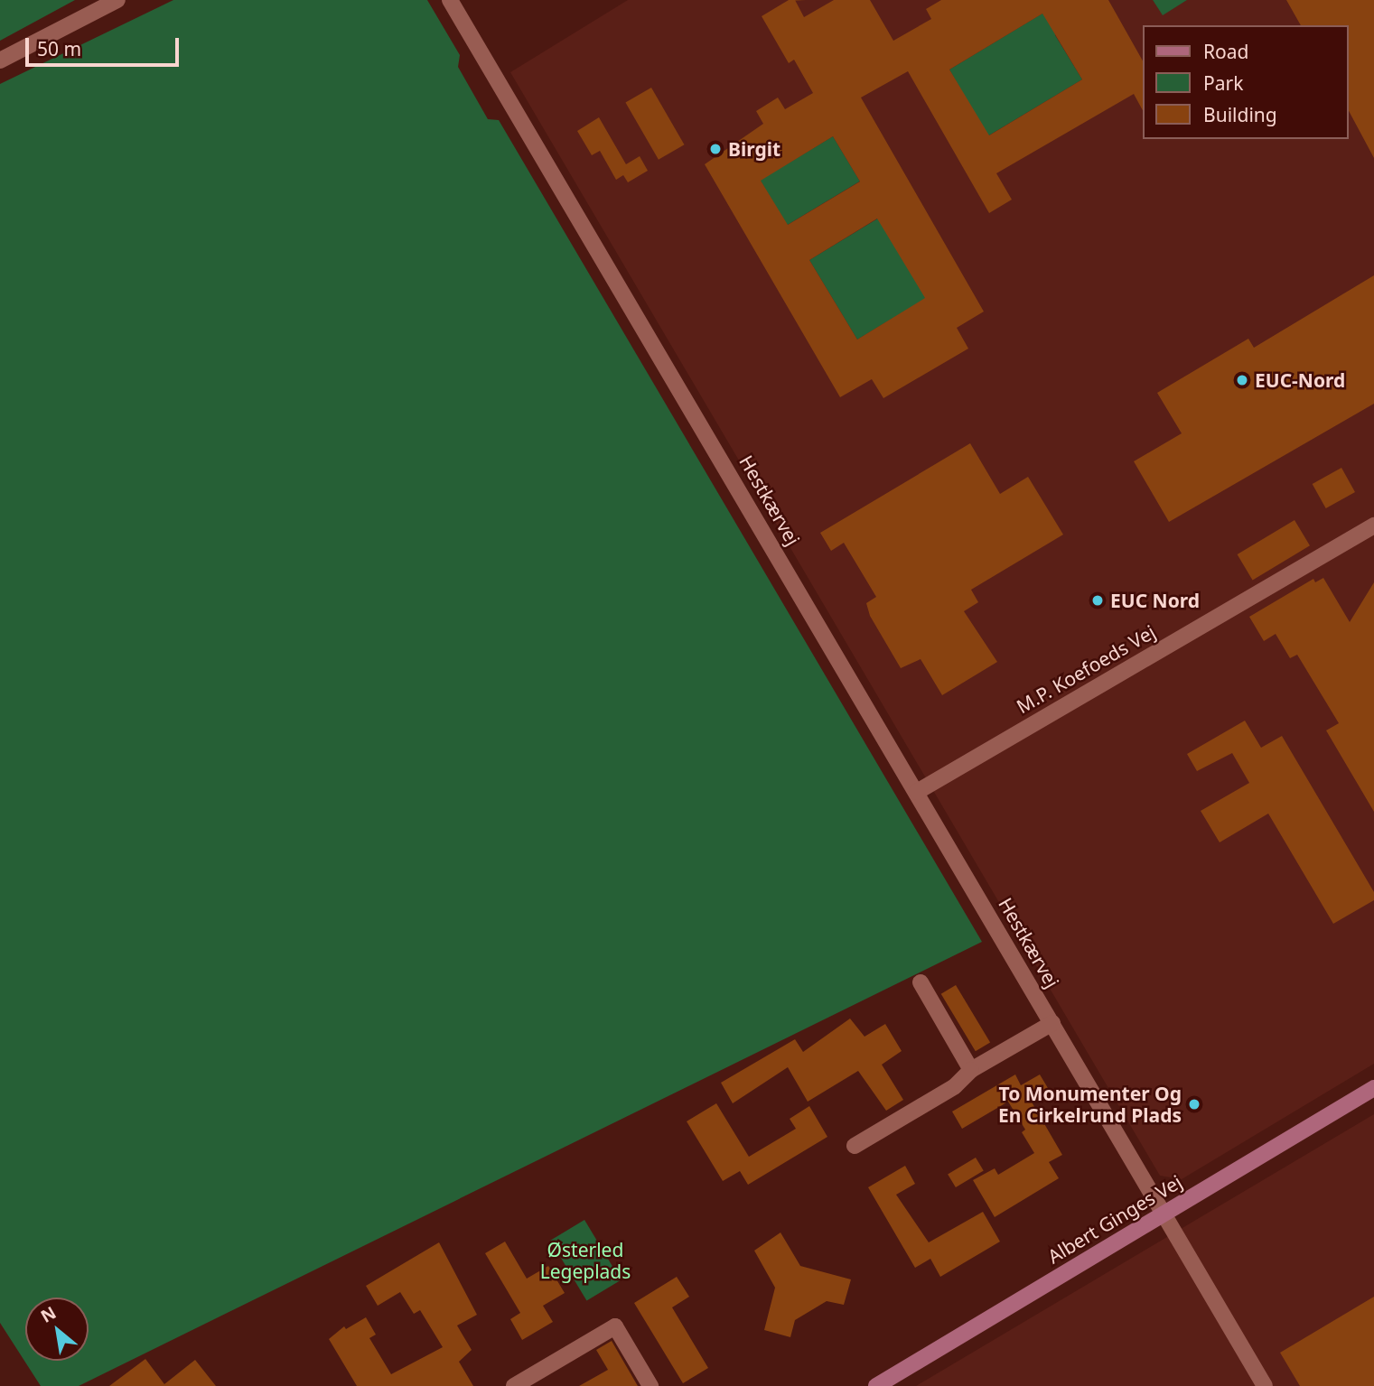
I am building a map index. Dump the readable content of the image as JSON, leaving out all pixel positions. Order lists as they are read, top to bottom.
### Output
{
  "streets": {
    "street": ["Hestkærvej", "M.P. Koefoeds Vej", "Albert Ginges Vej"]
  },
  "crossings": [
    ["Hestkærvej", "M.P. Koefoeds Vej"],
    ["Hestkærvej", "Albert Ginges Vej"]
  ],
  "parks": ["Østerled Legeplads"],
  "places": [
    "Birgit",
    "EUC-Nord",
    "EUC Nord",
    "To Monumenter Og En Cirkelrund Plads"
  ],
  "legend": ["Road", "Park", "Building"],
  "scale_bar": "50 m",
  "north": "top left"
}
